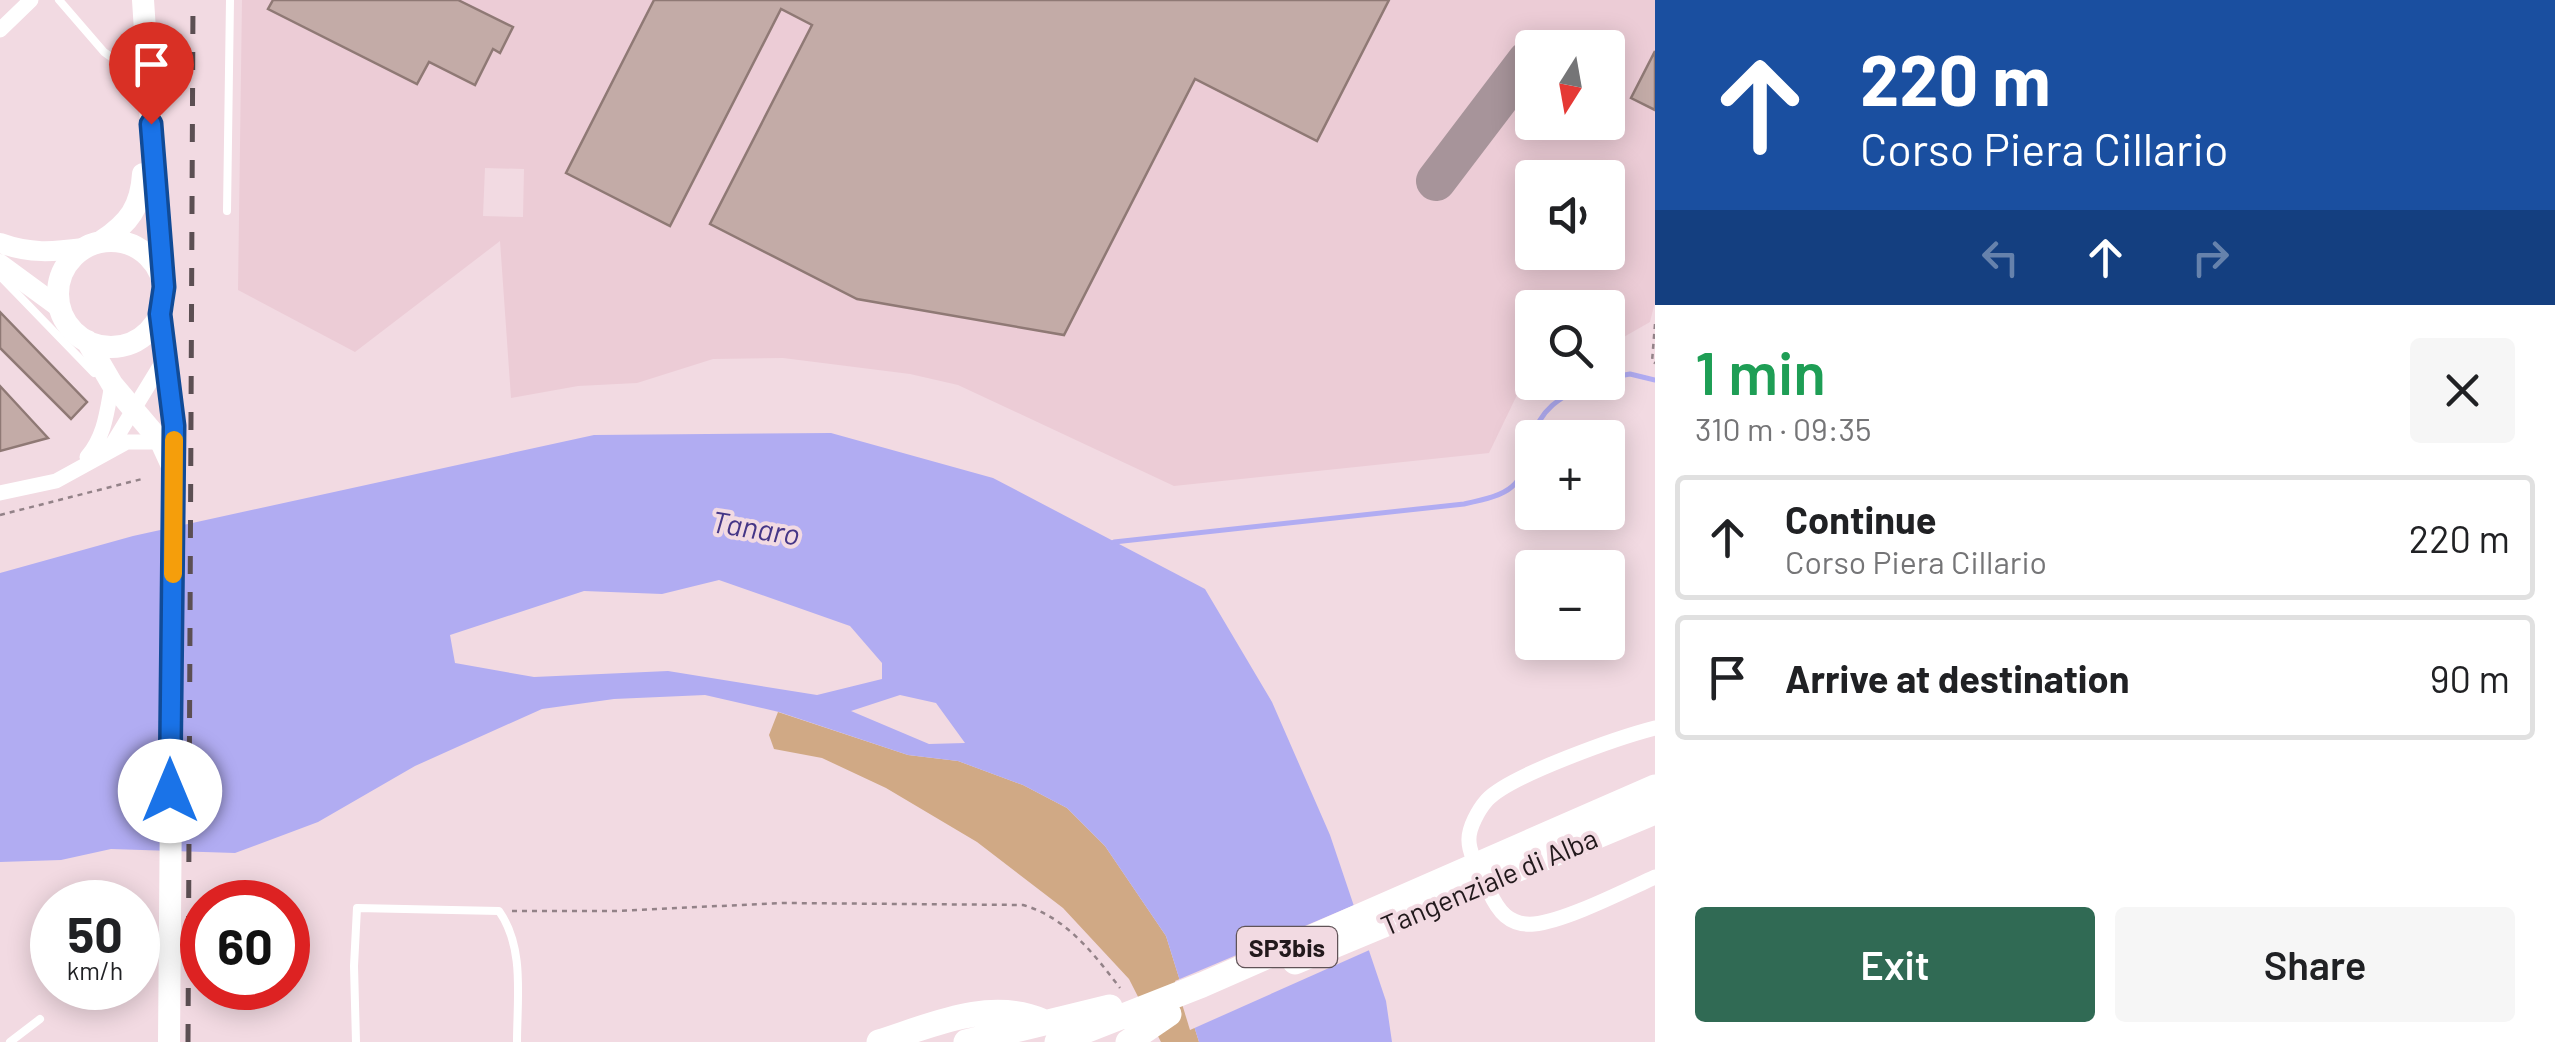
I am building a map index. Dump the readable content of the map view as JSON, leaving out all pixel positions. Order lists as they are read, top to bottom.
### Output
{
  "streets": {
    "highway": ["Tangenziale di Alba", "SP3bis"]
  },
  "crossings": [
    ["Tangenziale di Alba", "SP3bis"]
  ],
  "water": ["Tanaro"],
  "north": "bottom",
  "page": {
    "turn": ["220 m", "Corso Piera Cillario"],
    "map_buttons": ["+", "−"],
    "heading": ["1 min", "310 m · 09:35"],
    "list": [
      {
        "name": "Continue",
        "note": "Corso Piera Cillario",
        "value": "220 m"
      },
      {
        "name": "Arrive at destination",
        "value": "90 m"
      }
    ],
    "speed": "50 km/h",
    "limit": "60",
    "buttons": ["Exit", "Share"]
  }
}
